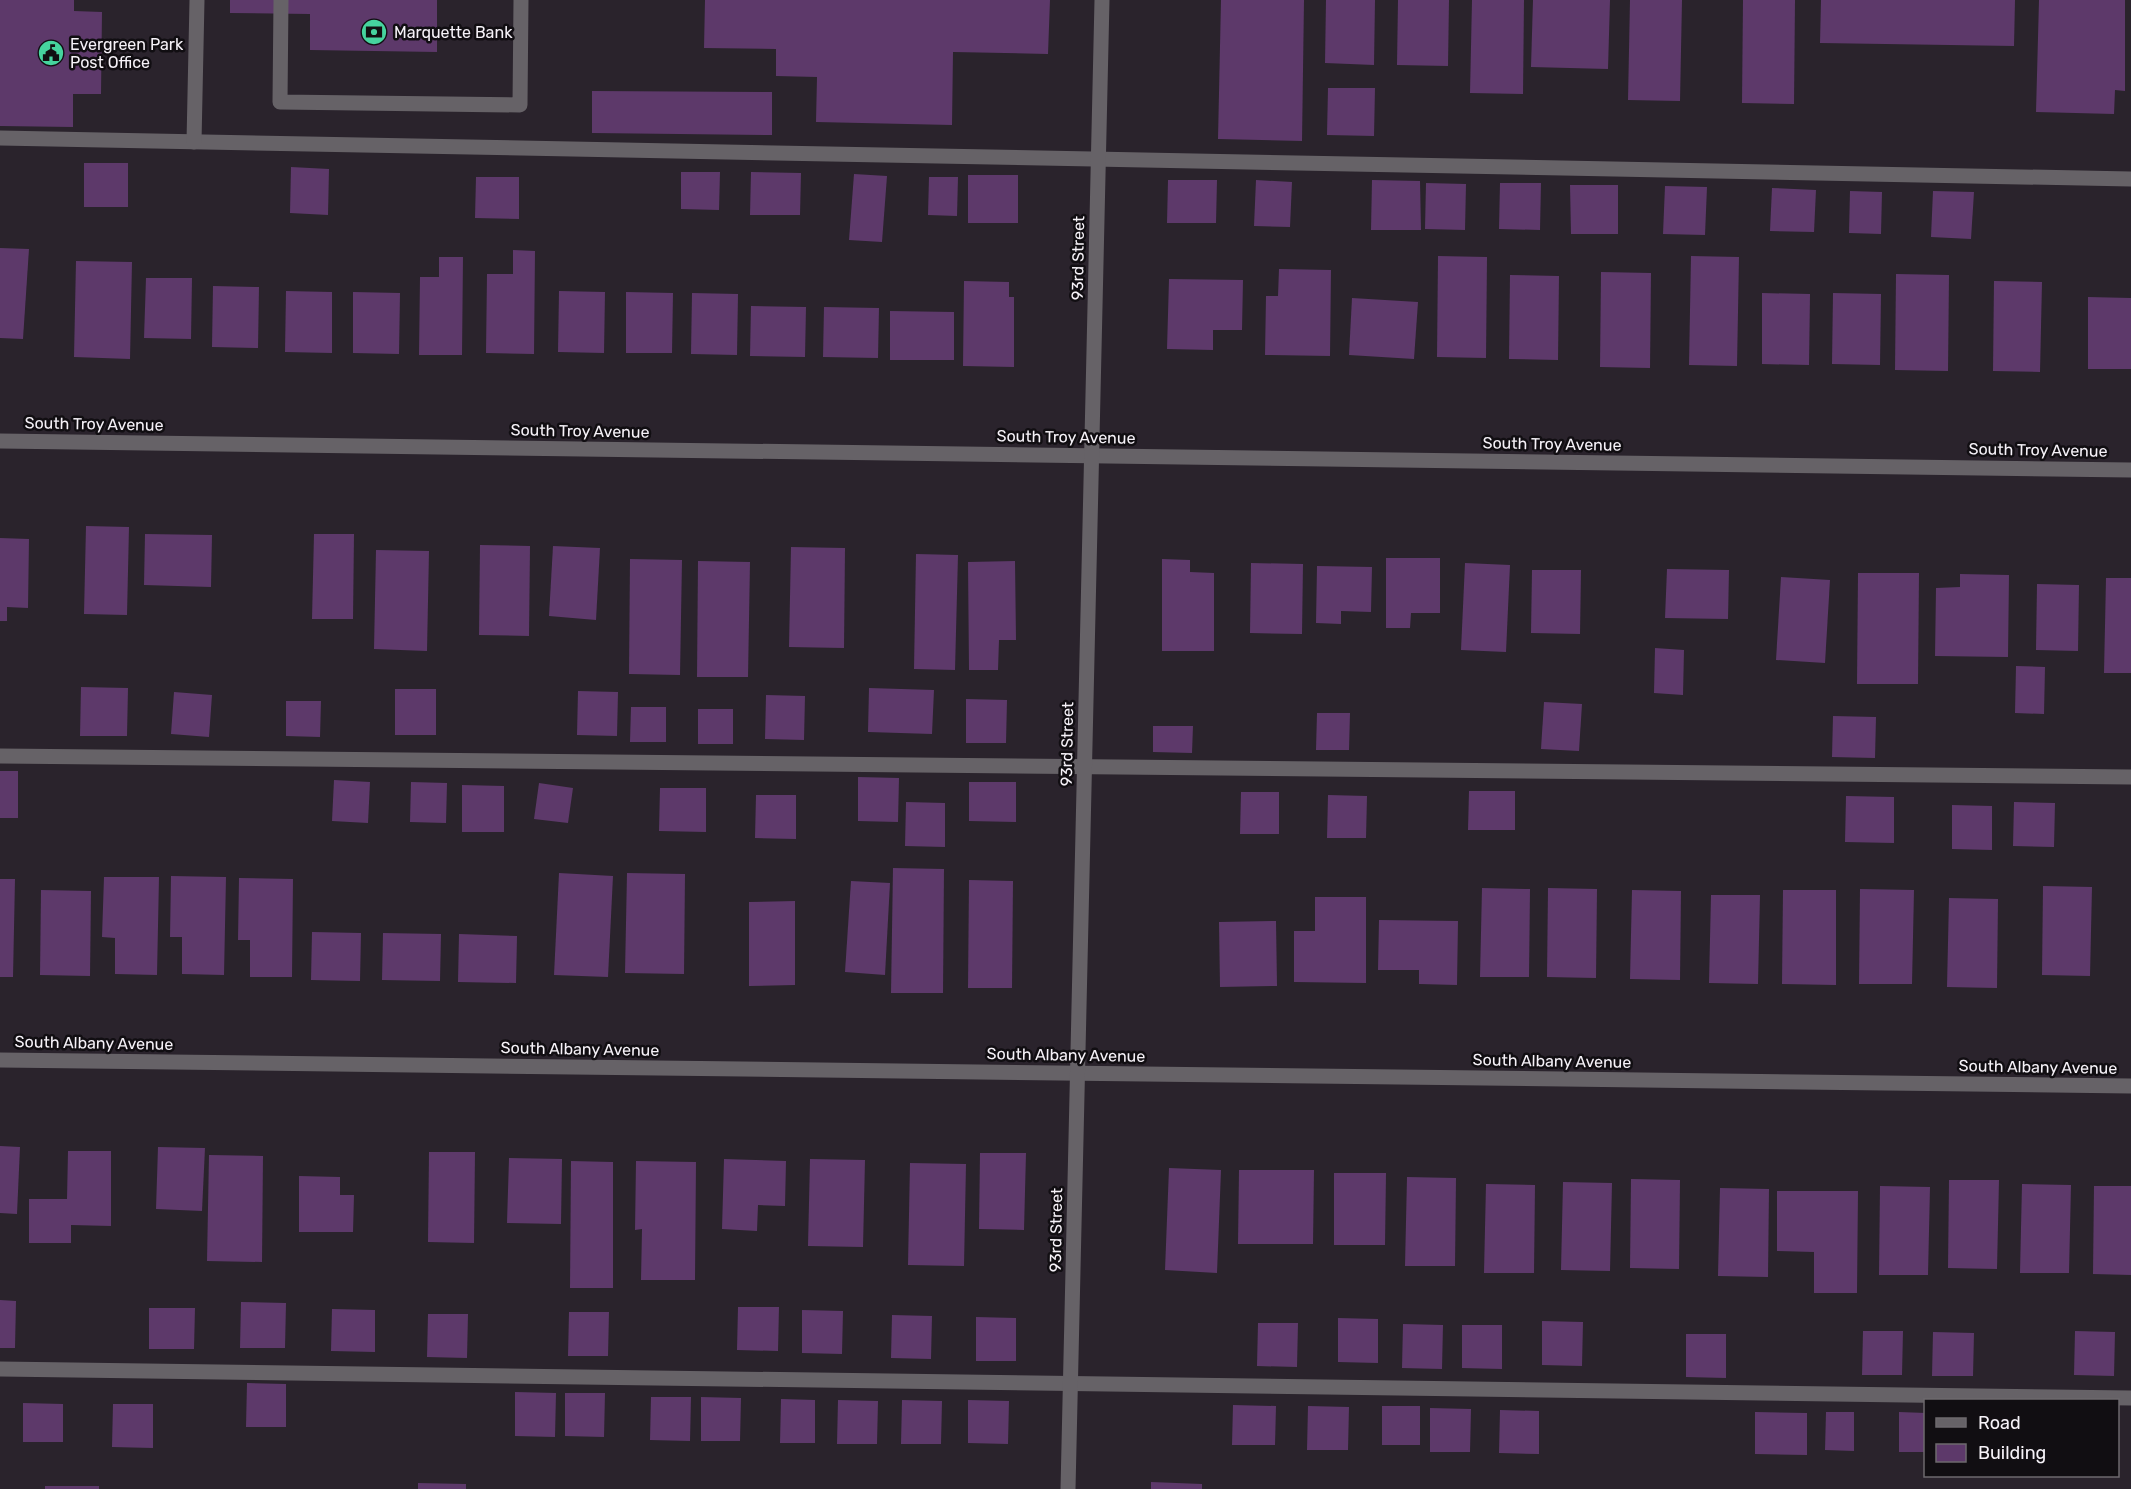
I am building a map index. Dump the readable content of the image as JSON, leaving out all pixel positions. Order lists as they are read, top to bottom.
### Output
{
  "streets": {
    "street": ["93rd Street", "South Troy Avenue", "South Albany Avenue"]
  },
  "crossings": [
    ["93rd Street", "South Troy Avenue"],
    ["93rd Street", "South Albany Avenue"]
  ],
  "places": {
    "bank": ["Marquette Bank"],
    "public building": ["Evergreen Park Post Office"]
  },
  "legend": ["Road", "Building"]
}
